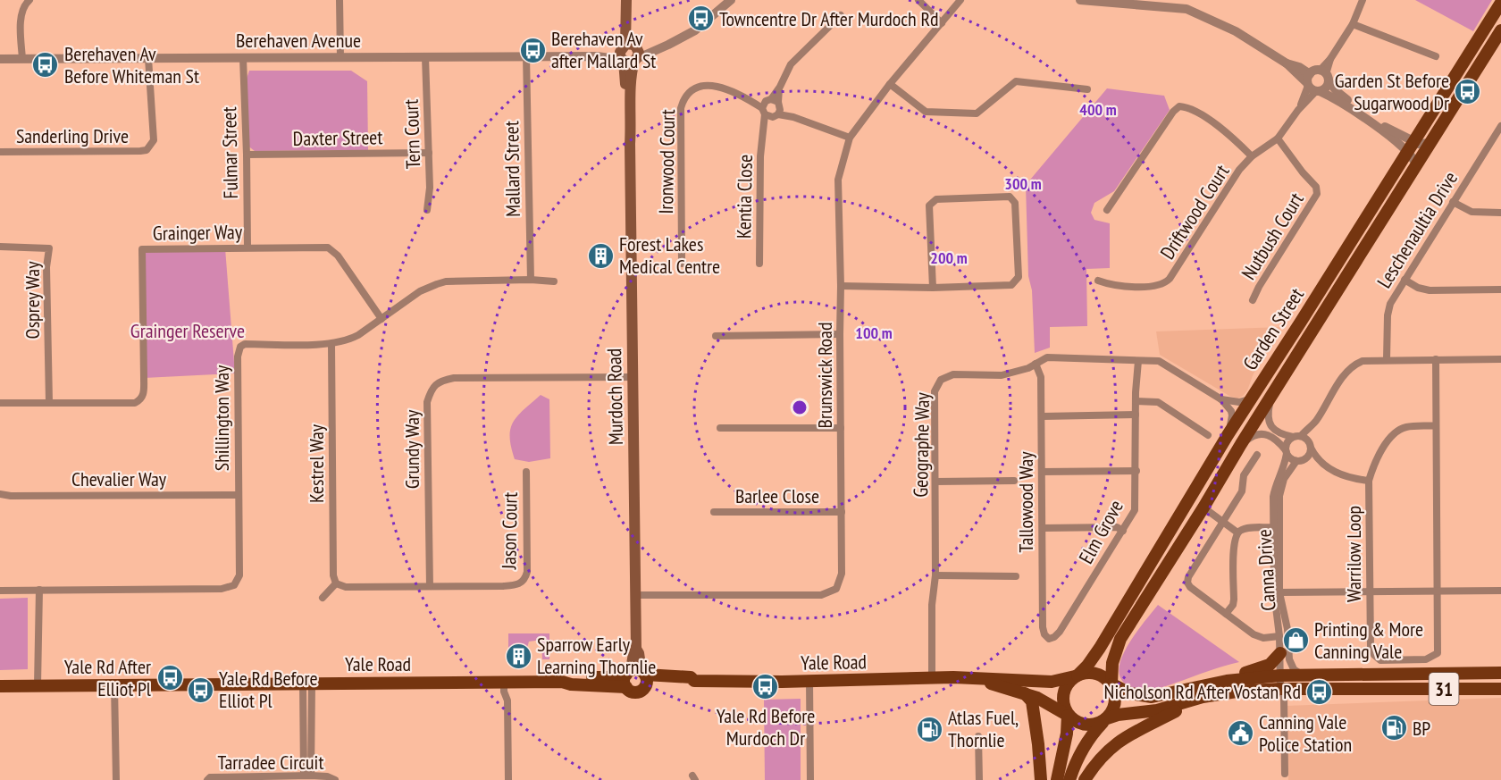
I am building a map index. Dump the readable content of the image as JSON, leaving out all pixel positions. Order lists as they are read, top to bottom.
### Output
{
  "streets": {
    "main road": [
      "Garden Street",
      "Murdoch Road",
      "Yale Road",
      "31"
    ],
    "street": [
      "Berehaven Avenue",
      "Tern Court",
      "Sanderling Drive",
      "Daxter Street",
      "Fulmar Street",
      "Ironwood Court",
      "Mallard Street",
      "Kentia Close",
      "Driftwood Court",
      "Leschenaultia Drive",
      "Grainger Way",
      "Nutbush Court",
      "Osprey Way",
      "Brunswick Road",
      "Shillington Way",
      "Geographe Way",
      "Grundy Way",
      "Kestrel Way",
      "Chevalier Way",
      "Barlee Close",
      "Tallowood Way",
      "Jason Court",
      "Elm Grove",
      "Warrilow Loop",
      "Canna Drive",
      "Tarradee Circuit"
    ]
  },
  "crossings": [
    ["Berehaven Avenue", "Tern Court"],
    ["Berehaven Avenue", "Sanderling Drive"],
    ["Berehaven Avenue", "Fulmar Street"],
    ["Berehaven Avenue", "Mallard Street"],
    ["Berehaven Avenue", "Murdoch Road"],
    ["Tern Court", "Daxter Street"],
    ["Daxter Street", "Fulmar Street"],
    ["Fulmar Street", "Grainger Way"],
    ["Ironwood Court", "Kentia Close"],
    ["Ironwood Court", "Brunswick Road"],
    ["Mallard Street", "Shillington Way"],
    ["Driftwood Court", "Nutbush Court"],
    ["Grainger Way", "Osprey Way"],
    ["Grainger Way", "Shillington Way"],
    ["Garden Street", "Yale Road"],
    ["Garden Street", "31"],
    ["Brunswick Road", "Murdoch Road"],
    ["Brunswick Road", "Barlee Close"],
    ["Murdoch Road", "Grundy Way"],
    ["Murdoch Road", "Yale Road"],
    ["Shillington Way", "Kestrel Way"],
    ["Shillington Way", "Chevalier Way"],
    ["Geographe Way", "Tallowood Way"],
    ["Geographe Way", "Elm Grove"],
    ["Geographe Way", "Yale Road"],
    ["Grundy Way", "Jason Court"],
    ["Tallowood Way", "Elm Grove"],
    ["Canna Drive", "31"],
    ["Yale Road", "31"]
  ],
  "parks": ["Grainger Reserve"],
  "places": {
    "bus stop": [
      "Towncentre Dr After Murdoch Rd",
      "Berehaven Av after Mallard St",
      "Berehaven Av Before Whiteman St",
      "Garden St Before Sugarwood Dr",
      "Yale Rd After Elliot Pl",
      "Yale Rd Before Murdoch Dr",
      "Yale Rd Before Elliot Pl",
      "Nicholson Rd After Vostan Rd"
    ],
    "building": ["Forest Lakes Medical Centre", "Sparrow Early Learning Thornlie"],
    "shop": ["Printing & More Canning Vale"],
    "fuel station": ["BP", "Atlas Fuel, Thornlie"],
    "public building": ["Canning Vale Police Station"]
  },
  "rings": [
    "400 m",
    "300 m",
    "200 m",
    "100 m"
  ]
}
